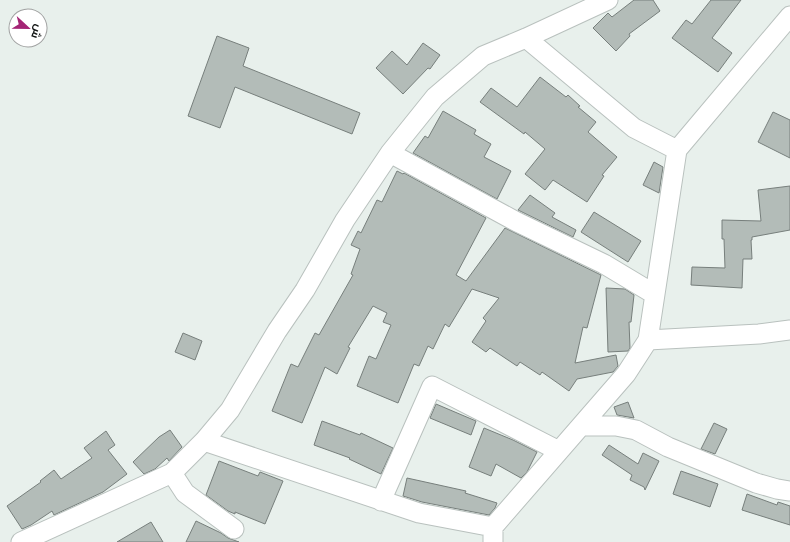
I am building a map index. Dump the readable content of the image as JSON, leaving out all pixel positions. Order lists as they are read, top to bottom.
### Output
{
  "north": "right"
}
